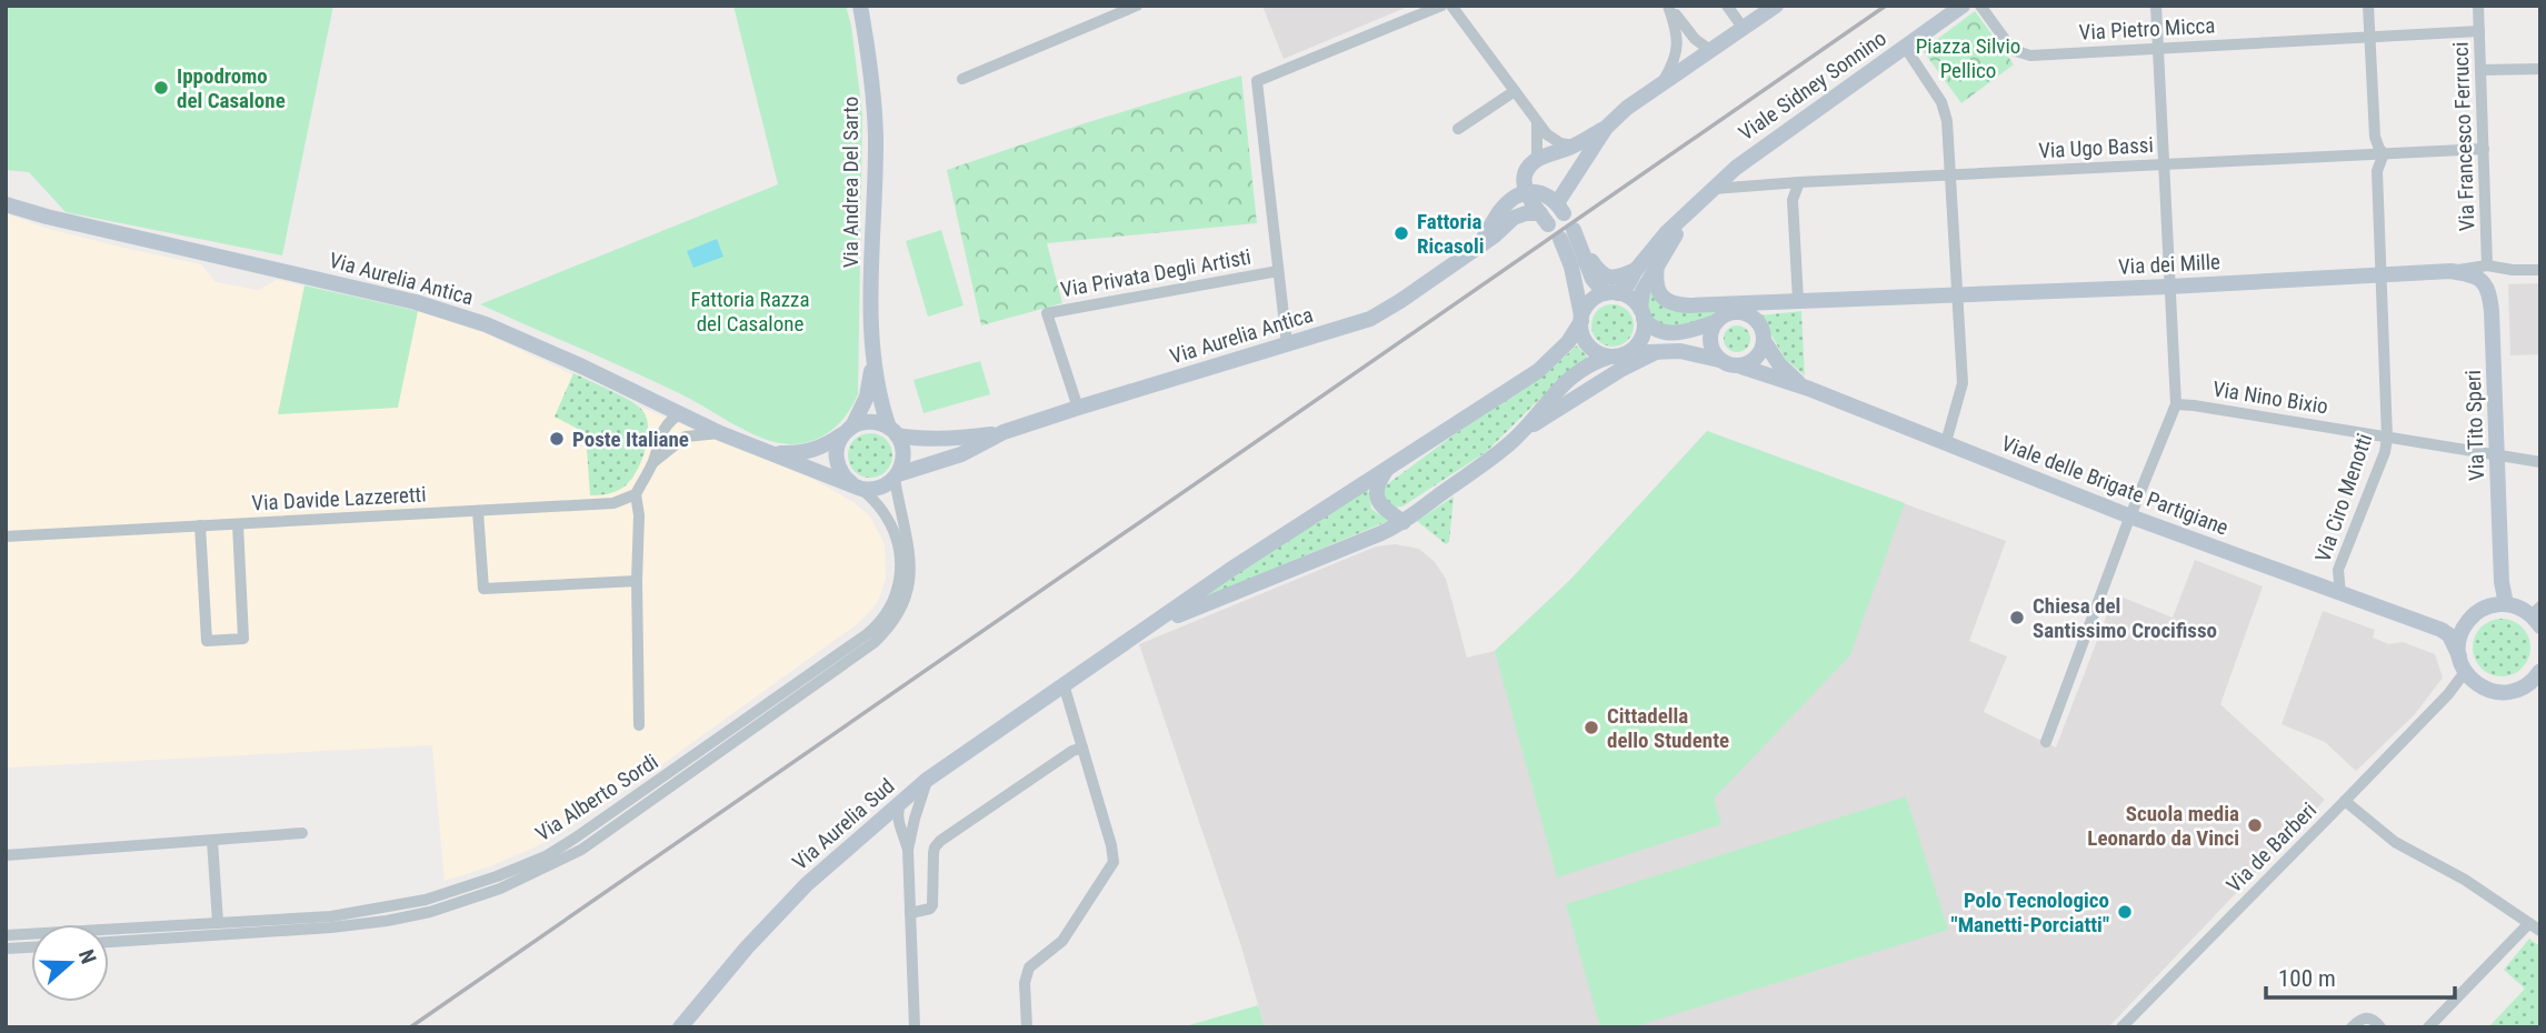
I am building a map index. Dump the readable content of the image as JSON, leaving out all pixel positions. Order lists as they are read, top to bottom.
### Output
{
  "streets": {
    "main road": [
      "Viale Sidney Sonnino",
      "Via Andrea Del Sarto",
      "Via dei Mille",
      "Via Aurelia Antica",
      "Via Tito Speri",
      "Viale delle Brigate Partigiane",
      "Via Aurelia Sud"
    ],
    "street": [
      "Via Pietro Micca",
      "Via Francesco Ferrucci",
      "Via Ugo Bassi",
      "Via Privata Degli Artisti",
      "Via Nino Bixio",
      "Via Ciro Menotti",
      "Via Davide Lazzeretti",
      "Via Alberto Sordi",
      "Via de Barberi"
    ]
  },
  "crossings": [
    ["Via Pietro Micca", "Via Francesco Ferrucci"],
    ["Viale Sidney Sonnino", "Via Ugo Bassi"],
    ["Via Francesco Ferrucci", "Via Ugo Bassi"],
    ["Via Francesco Ferrucci", "Via dei Mille"],
    ["Via Ugo Bassi", "Via Ciro Menotti"],
    ["Via Andrea Del Sarto", "Via Aurelia Antica"],
    ["Via Andrea Del Sarto", "Via Alberto Sordi"],
    ["Via dei Mille", "Via Tito Speri"],
    ["Via dei Mille", "Viale delle Brigate Partigiane"],
    ["Via dei Mille", "Via Ciro Menotti"],
    ["Via Privata Degli Artisti", "Via Aurelia Antica"],
    ["Via Aurelia Antica", "Via Alberto Sordi"],
    ["Via Nino Bixio", "Via Tito Speri"],
    ["Via Nino Bixio", "Via Ciro Menotti"],
    ["Viale delle Brigate Partigiane", "Via Ciro Menotti"],
    ["Viale delle Brigate Partigiane", "Via de Barberi"]
  ],
  "parks": ["Piazza Silvio Pellico", "Fattoria Razza del Casalone"],
  "places": [
    "Ippodromo del Casalone",
    "Fattoria Ricasoli",
    "Poste Italiane",
    "Chiesa del Santissimo Crocifisso",
    "Cittadella dello Studente",
    "Scuola media Leonardo da Vinci",
    "Polo Tecnologico \"Manetti-Porciatti\""
  ],
  "scale_bar": "100 m",
  "north": "right"
}
